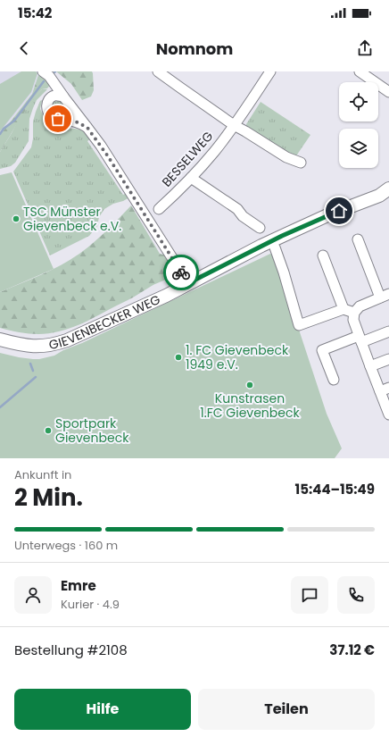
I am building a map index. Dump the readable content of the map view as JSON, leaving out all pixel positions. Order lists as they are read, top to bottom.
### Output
{
  "streets": {
    "main road": ["GIEVENBECKER WEG"],
    "street": ["BESSELWEG"]
  },
  "places": [
    "TSC Münster Gievenbeck e.V.",
    "1. FC Gievenbeck 1949 e.V.",
    "Kunstrasen 1.FC Gievenbeck",
    "Sportpark Gievenbeck"
  ],
  "page": {
    "status": "15:42",
    "header": "Nomnom",
    "heading": ["2 Min.", "Ankunft in", "15:44–15:49"],
    "panel": [
      "Emre",
      "Kurier · 4.9",
      "Bestellung #2108",
      "37.12 €"
    ],
    "bar": "Unterwegs · 160 m",
    "buttons": ["Hilfe", "Teilen"]
  }
}
